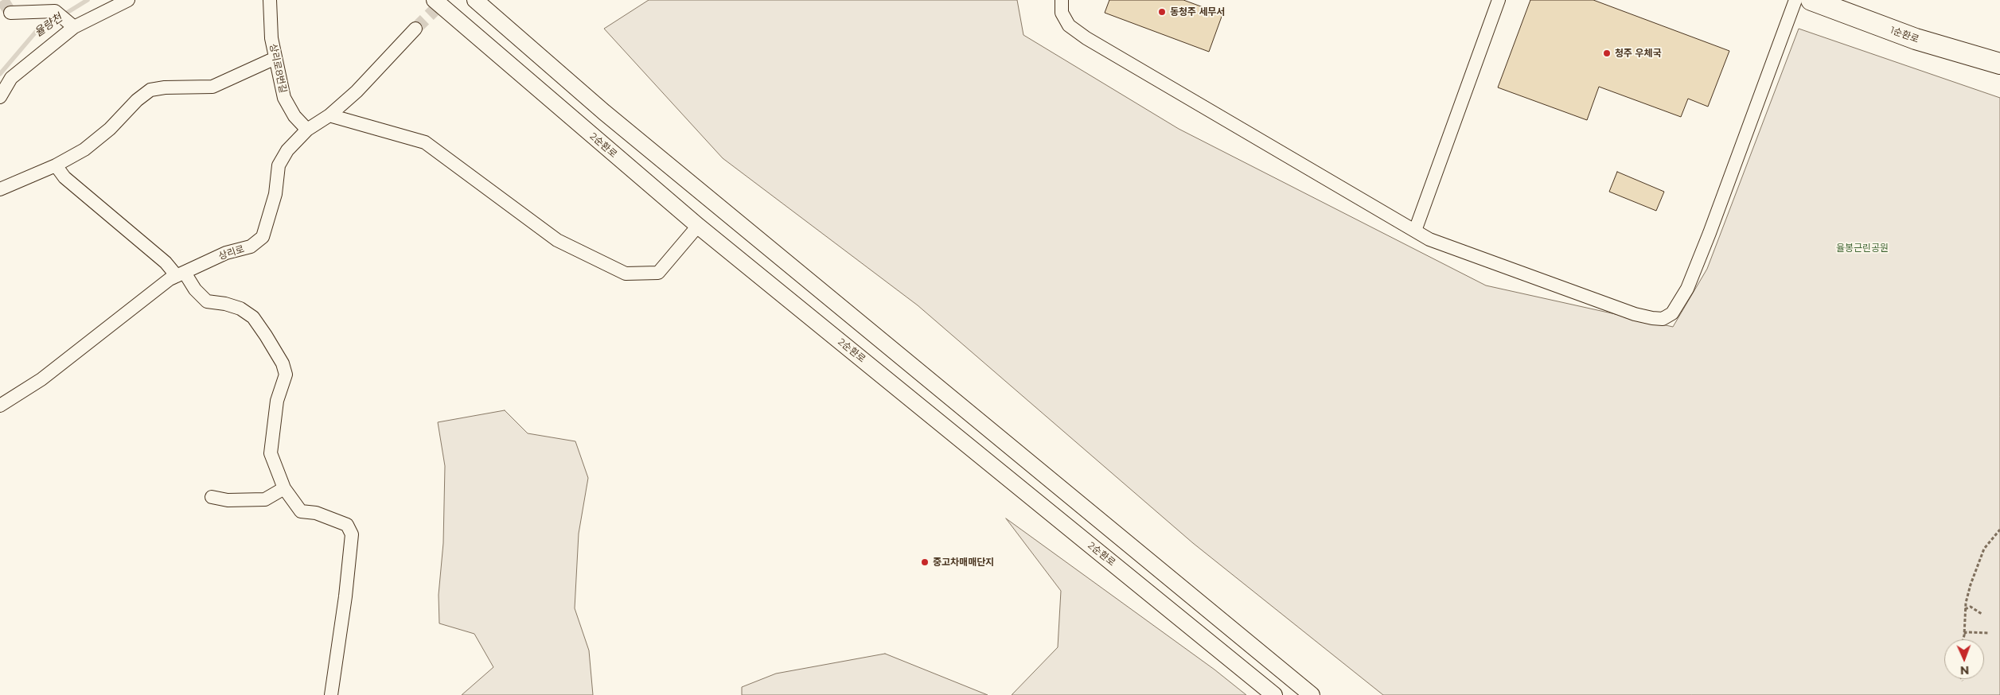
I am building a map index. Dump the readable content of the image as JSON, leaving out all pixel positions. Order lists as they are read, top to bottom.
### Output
{
  "streets": {
    "main road": ["1순환로"],
    "street": ["상리로8번길", "2순환로", "상리로"]
  },
  "crossings": [
    ["상리로8번길", "상리로"]
  ],
  "water": ["율량천"],
  "parks": ["율봉근린공원"],
  "places": ["동청주 세무서", "청주 우체국", "중고차매매단지"],
  "north": "bottom"
}
